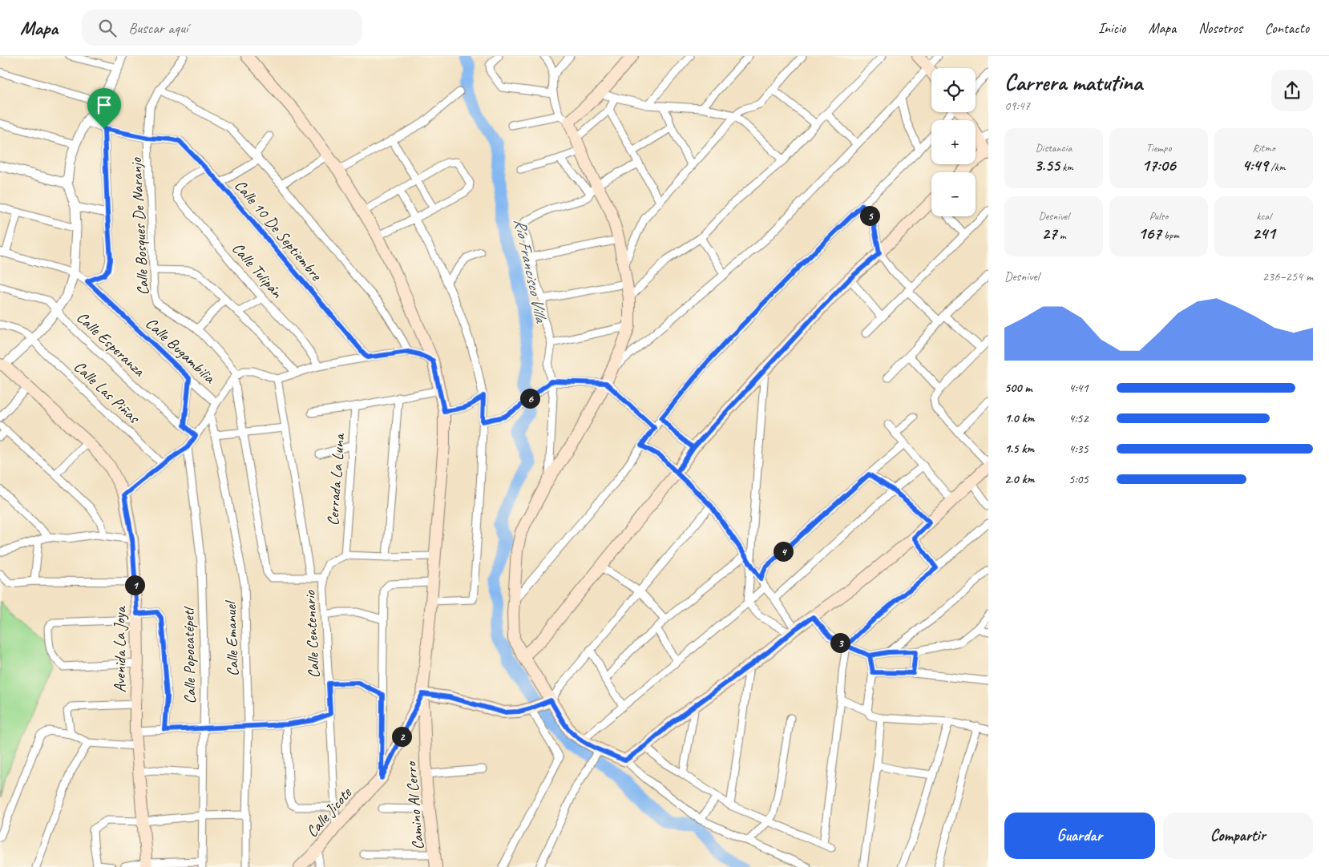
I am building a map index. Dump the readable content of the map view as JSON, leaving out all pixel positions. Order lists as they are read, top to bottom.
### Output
{
  "streets": {
    "main road": ["Avenida La Joya", "Camino Al Cerro", "Calle Jicote"],
    "street": [
      "Calle Bosques De Naranjo",
      "Calle 10 De Septiembre",
      "Calle Tulipán",
      "Calle Esperanza",
      "Calle Bugambilia",
      "Calle Las Piñas",
      "Cerrada La Luna",
      "Calle Centenario",
      "Calle Emanuel",
      "Calle Popocatépetl"
    ]
  },
  "crossings": [
    ["Calle Bosques De Naranjo", "Calle 10 De Septiembre"],
    ["Calle Bosques De Naranjo", "Calle Centenario"],
    ["Calle 10 De Septiembre", "Calle Tulipán"],
    ["Calle Centenario", "Calle Jicote"],
    ["Camino Al Cerro", "Calle Jicote"]
  ],
  "water": ["Río Francisco Villa"],
  "page": {
    "header": "Mapa",
    "search": "Buscar aquí",
    "nav": [
      "Inicio",
      "Mapa",
      "Nosotros",
      "Contacto"
    ],
    "heading": ["Carrera matutina", "09:47"],
    "map_buttons": ["+", "−"],
    "stats": [
      ["Distancia", "3.55 km"],
      ["Tiempo", "17:06"],
      ["Ritmo", "4:49 /km"],
      ["Desnivel", "27 m"],
      ["Pulso", "167 bpm"],
      ["kcal", "241"]
    ],
    "pins": [
      "5",
      "6",
      "4",
      "1",
      "3",
      "2"
    ],
    "chart": ["Desnivel", "236–254 m"],
    "list": [
      {
        "name": "500 m",
        "note": "4:41"
      },
      {
        "name": "1.0 km",
        "note": "4:52"
      },
      {
        "name": "1.5 km",
        "note": "4:35"
      },
      {
        "name": "2.0 km",
        "note": "5:05"
      }
    ],
    "buttons": ["Guardar", "Compartir"]
  }
}
